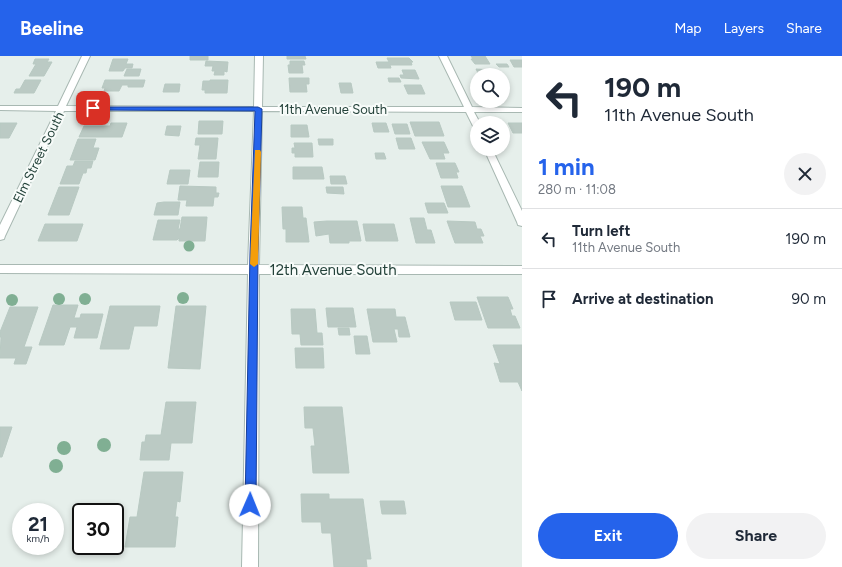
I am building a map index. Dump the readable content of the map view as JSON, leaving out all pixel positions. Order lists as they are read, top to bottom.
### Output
{
  "streets": {
    "street": ["11th Avenue South", "Elm Street South", "12th Avenue South"]
  },
  "crossings": [
    ["11th Avenue South", "Elm Street South"]
  ],
  "page": {
    "header": "Beeline",
    "nav": ["Map", "Layers", "Share"],
    "turn": ["190 m", "11th Avenue South"],
    "heading": ["1 min", "280 m · 11:08"],
    "list": [
      {
        "name": "Turn left",
        "note": "11th Avenue South",
        "value": "190 m"
      },
      {
        "name": "Arrive at destination",
        "value": "90 m"
      }
    ],
    "speed": "21 km/h",
    "limit": "30",
    "buttons": ["Exit", "Share"]
  }
}
